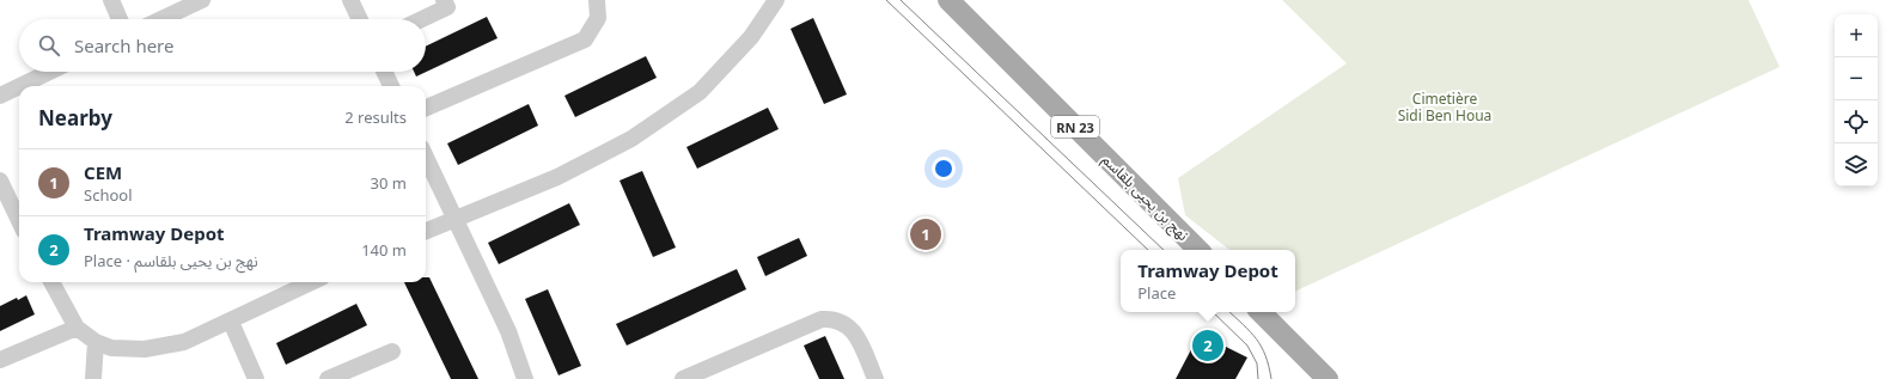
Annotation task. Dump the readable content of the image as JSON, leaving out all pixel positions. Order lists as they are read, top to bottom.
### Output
{
  "streets": {
    "main road": ["RN 23", "نهج بن يحيى بلقاسم"]
  },
  "parks": ["Cimetière Sidi Ben Houa"],
  "page": {
    "map_buttons": ["+", "−"],
    "search": "Search here",
    "heading": ["Nearby", "2 results"],
    "list": [
      {
        "mark": "1",
        "name": "CEM",
        "note": "School",
        "value": "30 m"
      },
      {
        "mark": "2",
        "name": "Tramway Depot",
        "note": "Place · نهج بن يحيى بلقاسم",
        "value": "140 m"
      }
    ],
    "pins": ["1", "2"],
    "popup": ["Tramway Depot", "Place"]
  }
}
